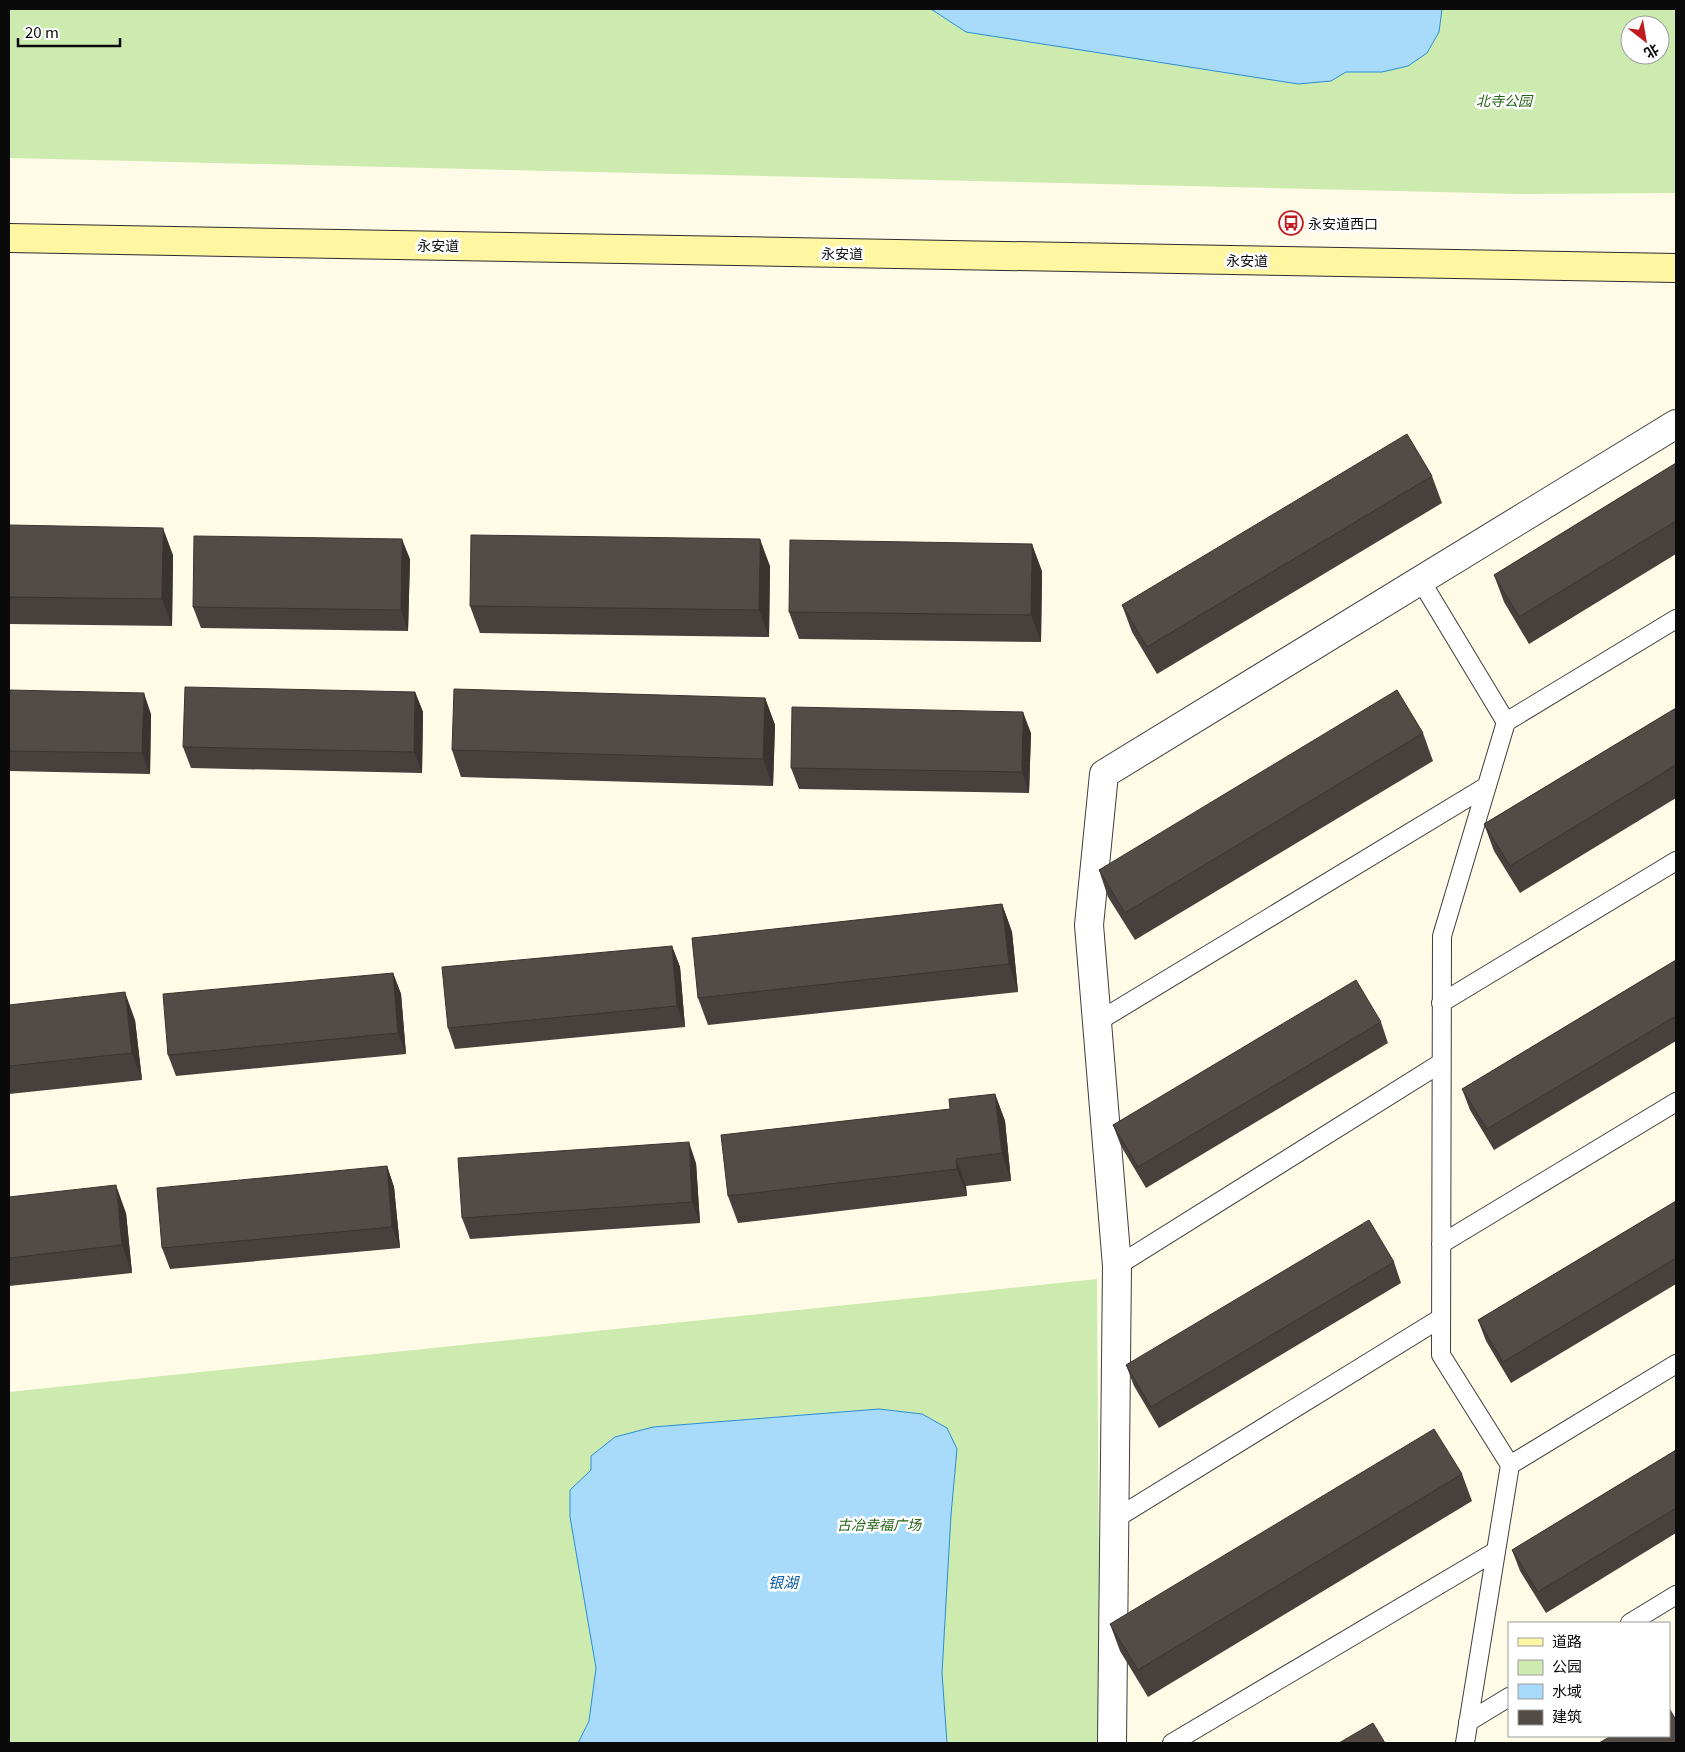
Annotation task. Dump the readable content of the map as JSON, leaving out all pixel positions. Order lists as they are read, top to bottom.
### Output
{
  "streets": {
    "main road": ["永安道"]
  },
  "water": ["银湖"],
  "parks": ["北寺公园", "古冶幸福广场"],
  "places": {
    "bus stop": ["永安道西口"]
  },
  "legend": [
    "道路",
    "公园",
    "水域",
    "建筑"
  ],
  "scale_bar": "20 m",
  "north": "bottom right"
}
